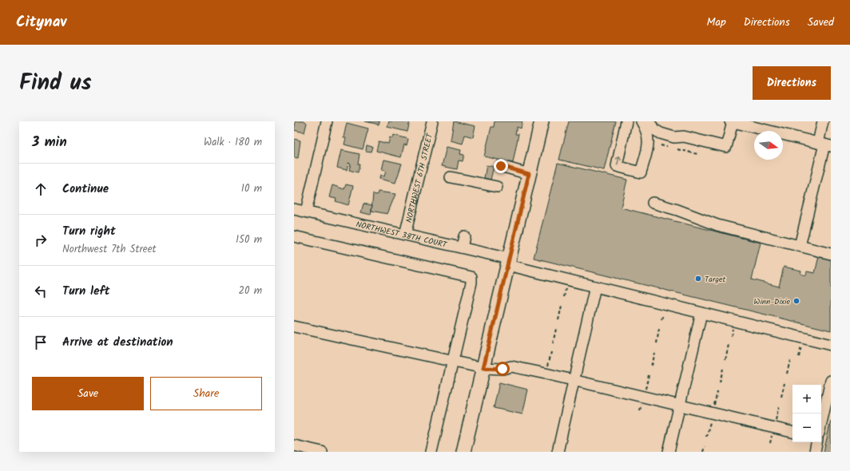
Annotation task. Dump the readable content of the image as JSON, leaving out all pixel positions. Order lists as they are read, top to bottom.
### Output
{
  "streets": {
    "street": ["NORTHWEST 6TH STREET", "NORTHWEST 38TH COURT"]
  },
  "crossings": [
    ["NORTHWEST 6TH STREET", "NORTHWEST 38TH COURT"]
  ],
  "places": ["Target", "Winn-Dixie"],
  "north": "right",
  "page": {
    "header": "Citynav",
    "nav": ["Map", "Directions", "Saved"],
    "title": "Find us",
    "buttons": [
      "Directions",
      ["Save", "Share"]
    ],
    "heading": ["3 min", "Walk · 180 m"],
    "list": [
      ["Continue", "10 m"],
      ["Turn right", "Northwest 7th Street", "150 m"],
      ["Turn left", "20 m"],
      "Arrive at destination"
    ],
    "map_buttons": ["+", "−"]
  }
}
